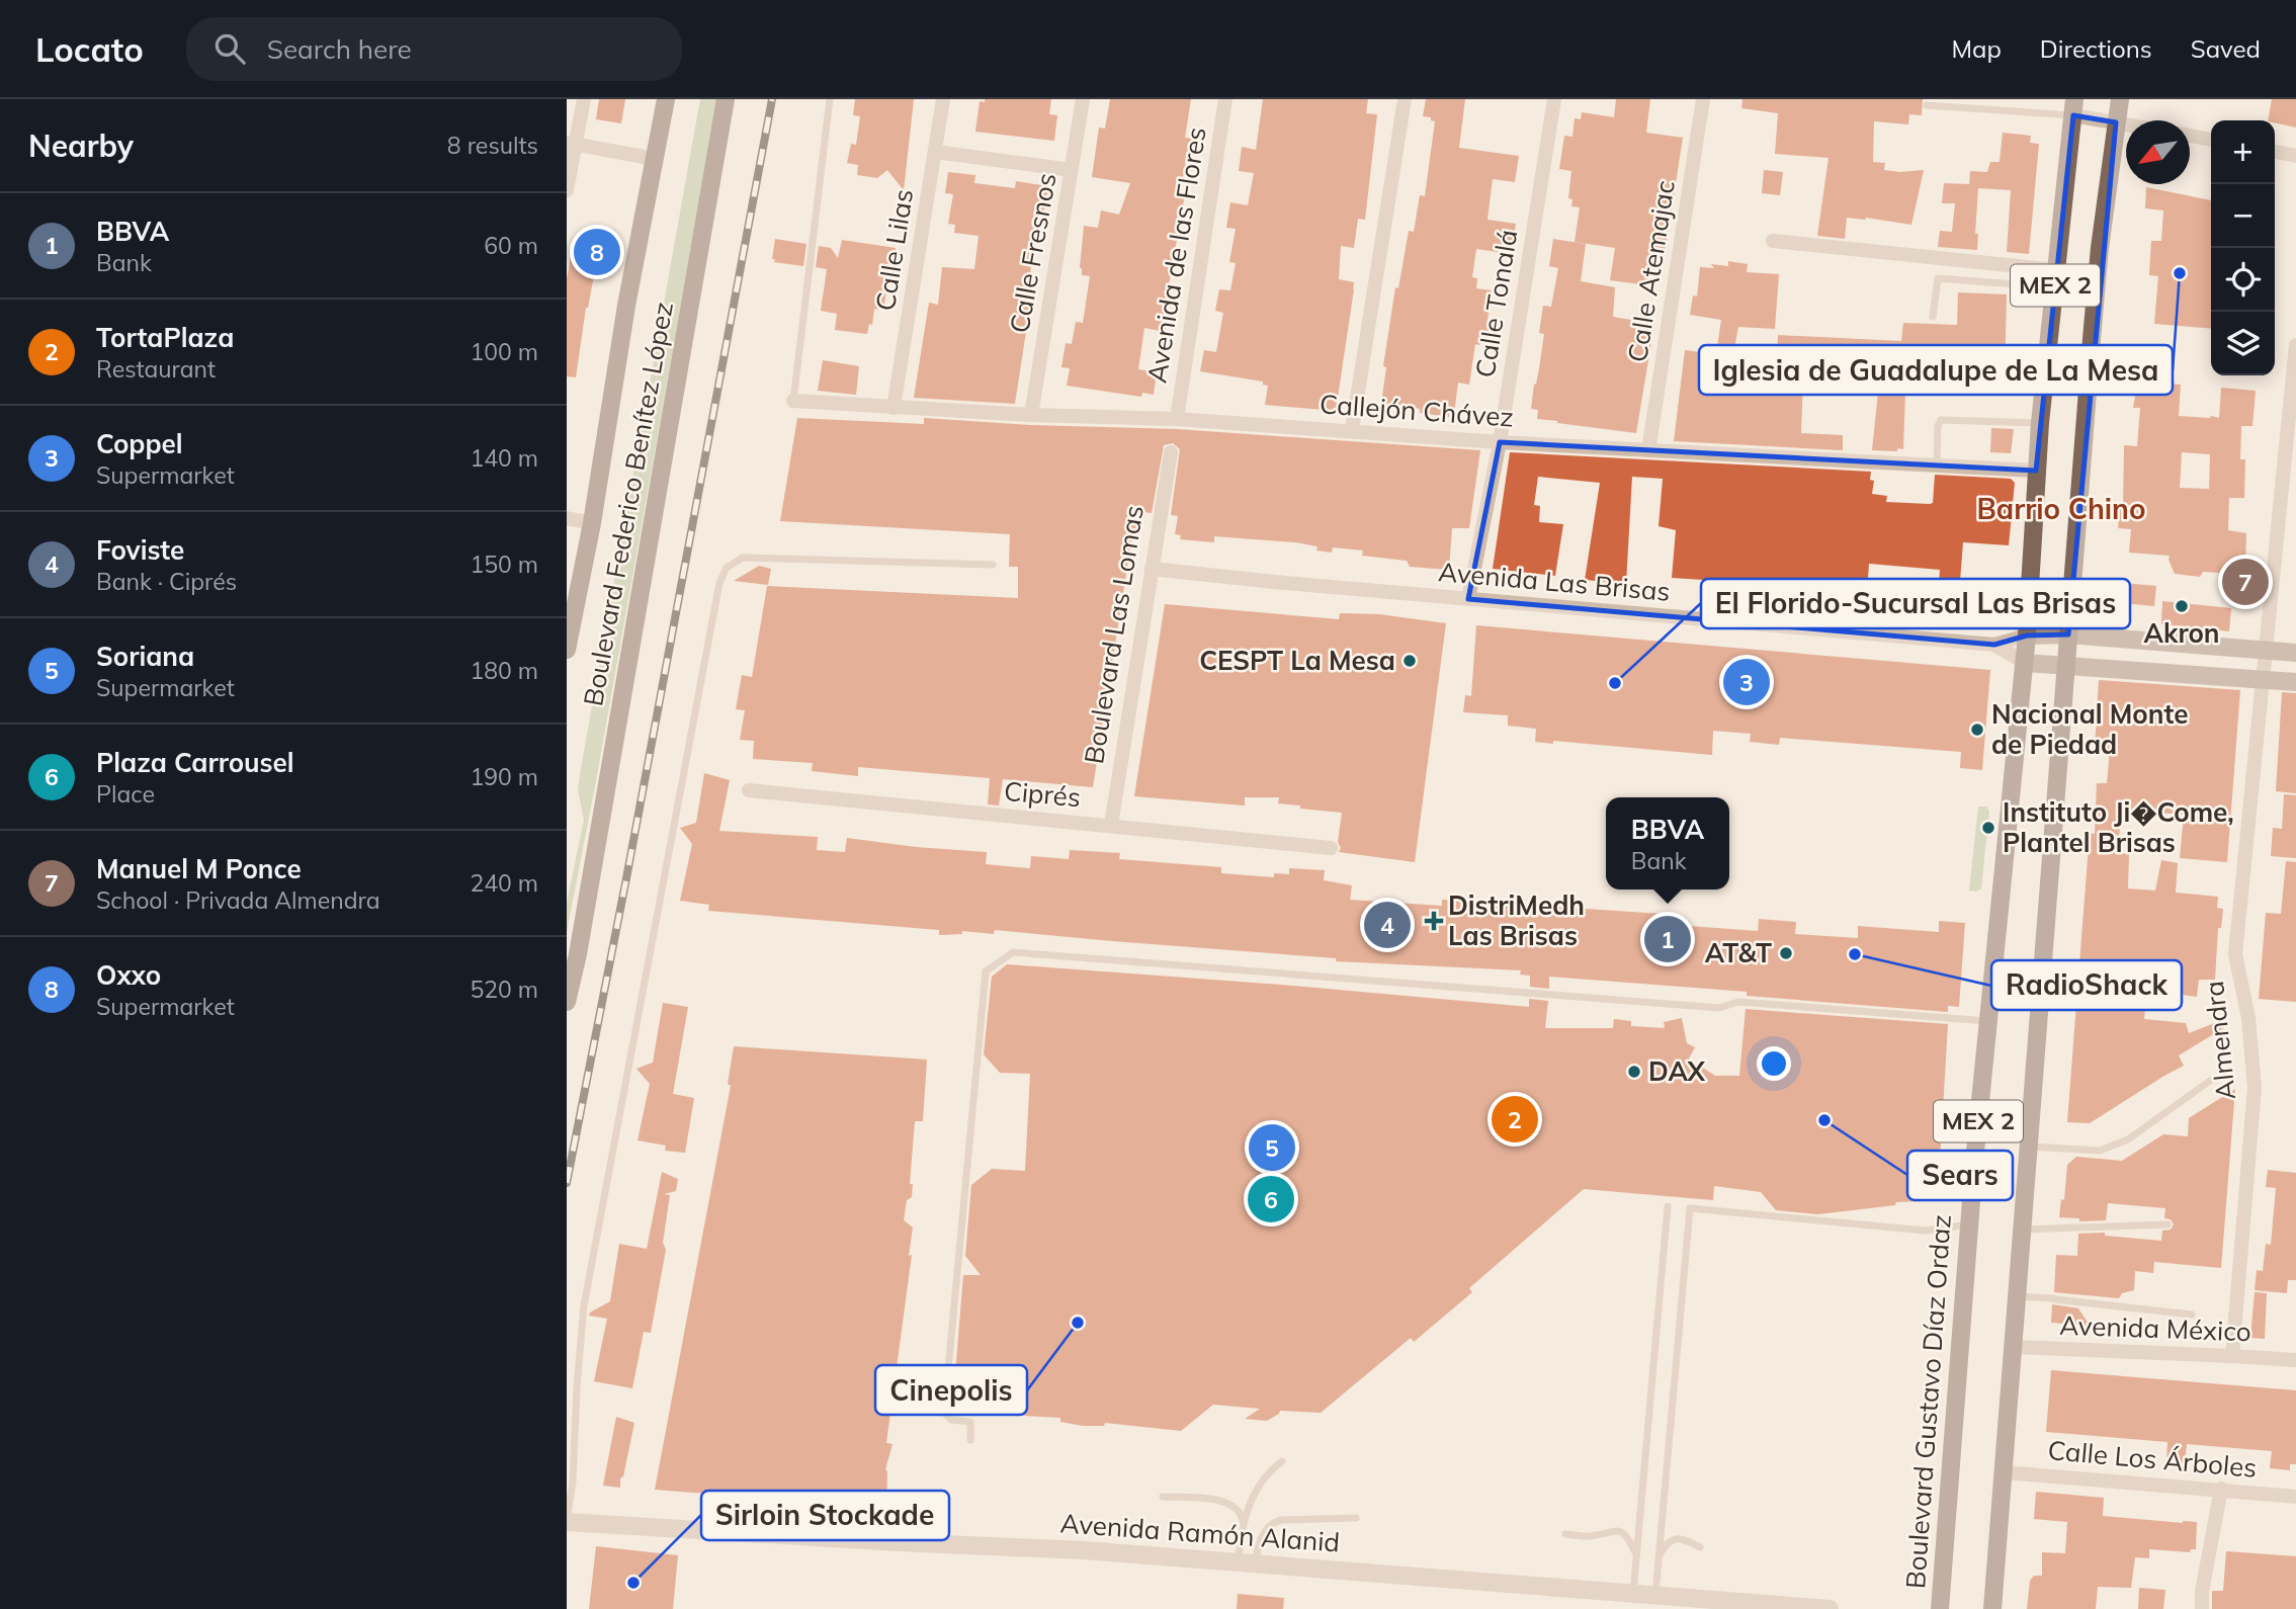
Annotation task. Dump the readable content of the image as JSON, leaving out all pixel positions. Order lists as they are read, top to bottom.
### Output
{
  "streets": {
    "main road": ["MEX 2", "Boulevard Federico Benítez López", "Boulevard Gustavo Díaz Ordaz"],
    "street": [
      "Calle Lilas",
      "Calle Fresnos",
      "Avenida de las Flores",
      "Calle Atemajac",
      "Calle Tonalá",
      "Callejón Chávez",
      "Avenida Las Brisas",
      "Boulevard Las Lomas",
      "Ciprés",
      "Almendra",
      "Avenida México",
      "Calle Los Árboles",
      "Avenida Ramón Alanid"
    ]
  },
  "crossings": [
    ["Calle Lilas", "Callejón Chávez"],
    ["Calle Fresnos", "Callejón Chávez"],
    ["Avenida de las Flores", "Callejón Chávez"],
    ["Calle Atemajac", "Callejón Chávez"],
    ["MEX 2", "Avenida México"],
    ["MEX 2", "Calle Los Árboles"],
    ["Calle Tonalá", "Callejón Chávez"],
    ["Calle Tonalá", "Avenida Las Brisas"],
    ["Callejón Chávez", "Boulevard Gustavo Díaz Ordaz"],
    ["Avenida Las Brisas", "Boulevard Las Lomas"],
    ["Avenida Las Brisas", "Boulevard Gustavo Díaz Ordaz"],
    ["Boulevard Las Lomas", "Ciprés"],
    ["Almendra", "Avenida México"]
  ],
  "districts": ["Barrio Chino"],
  "places": {
    "other": [
      "Iglesia de Guadalupe de La Mesa",
      "Akron",
      "CESPT La Mesa",
      "El Florido-Sucursal Las Brisas",
      "Nacional Monte de Piedad",
      "Instituto Ji�Come, Plantel Brisas",
      "AT&T",
      "RadioShack",
      "DAX",
      "Sears",
      "Cinepolis",
      "Sirloin Stockade"
    ],
    "health": ["DistriMedh Las Brisas"]
  },
  "north": "bottom left",
  "page": {
    "header": "Locato",
    "search": "Search here",
    "nav": ["Map", "Directions", "Saved"],
    "heading": ["Nearby", "8 results"],
    "map_buttons": ["+", "−"],
    "list": [
      {
        "mark": "1",
        "name": "BBVA",
        "note": "Bank",
        "value": "60 m"
      },
      {
        "mark": "2",
        "name": "TortaPlaza",
        "note": "Restaurant",
        "value": "100 m"
      },
      {
        "mark": "3",
        "name": "Coppel",
        "note": "Supermarket",
        "value": "140 m"
      },
      {
        "mark": "4",
        "name": "Foviste",
        "note": "Bank · Ciprés",
        "value": "150 m"
      },
      {
        "mark": "5",
        "name": "Soriana",
        "note": "Supermarket",
        "value": "180 m"
      },
      {
        "mark": "6",
        "name": "Plaza Carrousel",
        "note": "Place",
        "value": "190 m"
      },
      {
        "mark": "7",
        "name": "Manuel M Ponce",
        "note": "School · Privada Almendra",
        "value": "240 m"
      },
      {
        "mark": "8",
        "name": "Oxxo",
        "note": "Supermarket",
        "value": "520 m"
      }
    ],
    "pins": [
      "8",
      "7",
      "3",
      "4",
      "1",
      "2",
      "5",
      "6"
    ],
    "popup": ["BBVA", "Bank"]
  }
}
